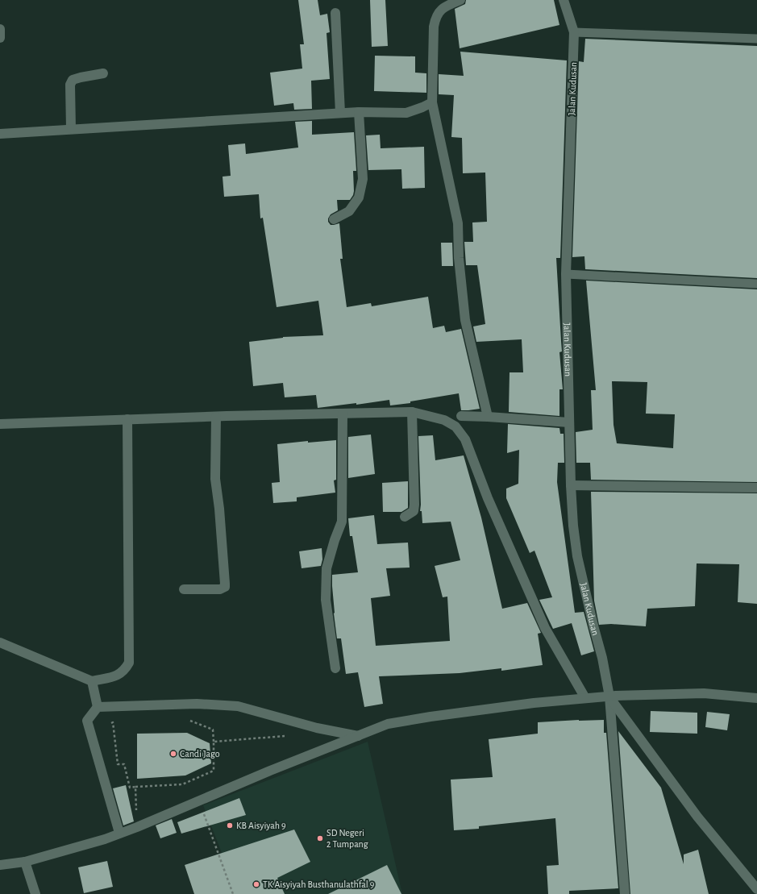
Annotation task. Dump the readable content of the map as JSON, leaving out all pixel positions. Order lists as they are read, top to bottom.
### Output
{
  "streets": {
    "street": ["Jalan Kudusan"]
  },
  "places": [
    "Candi Jago",
    "KB Aisyiyah 9",
    "SD Negeri 2 Tumpang",
    "TK Aisyiyah Busthanulathfal 9"
  ]
}
